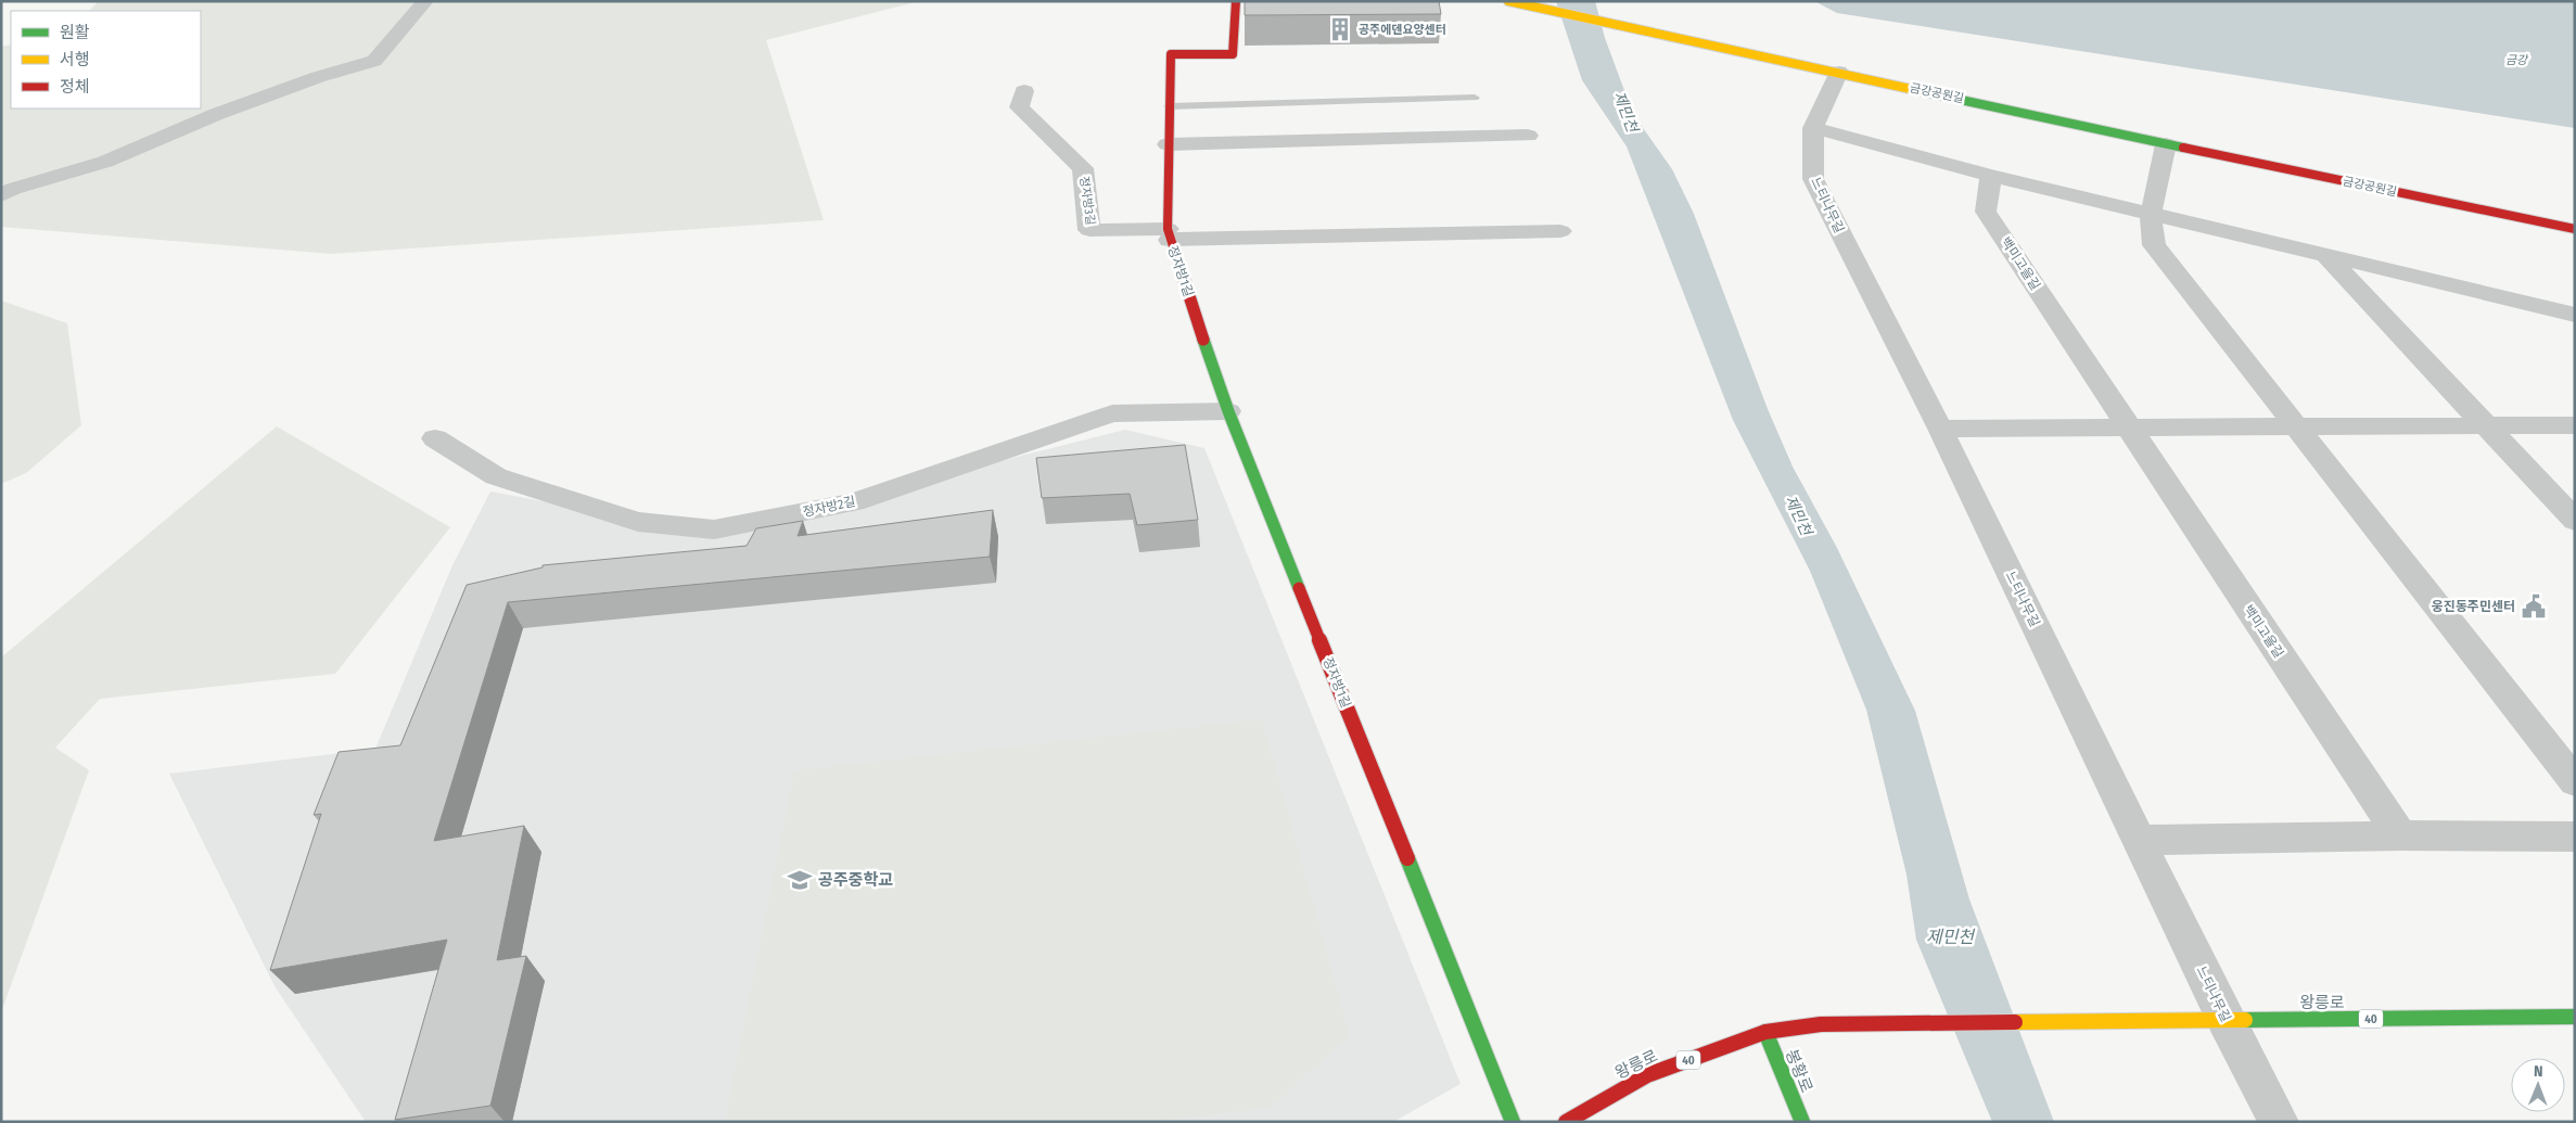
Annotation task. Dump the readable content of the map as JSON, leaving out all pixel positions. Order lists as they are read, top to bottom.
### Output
{
  "streets": {
    "main road": [
      "금강공원길",
      "정자방1길",
      "왕릉로",
      "40",
      "봉황로"
    ],
    "street": [
      "정자방3길",
      "느티나무길",
      "백미고을길",
      "정자방2길"
    ]
  },
  "crossings": [
    ["금강공원길", "느티나무길"],
    ["정자방3길", "정자방1길"],
    ["느티나무길", "왕릉로"],
    ["정자방1길", "정자방2길"],
    ["왕릉로", "봉황로"]
  ],
  "water": ["금강", "제민천"],
  "places": {
    "building": ["공주에덴요양센터"],
    "public building": ["웅진동주민센터"],
    "school or university": ["공주중학교"]
  },
  "legend": ["원활", "서행", "정체"],
  "north": "top"
}
